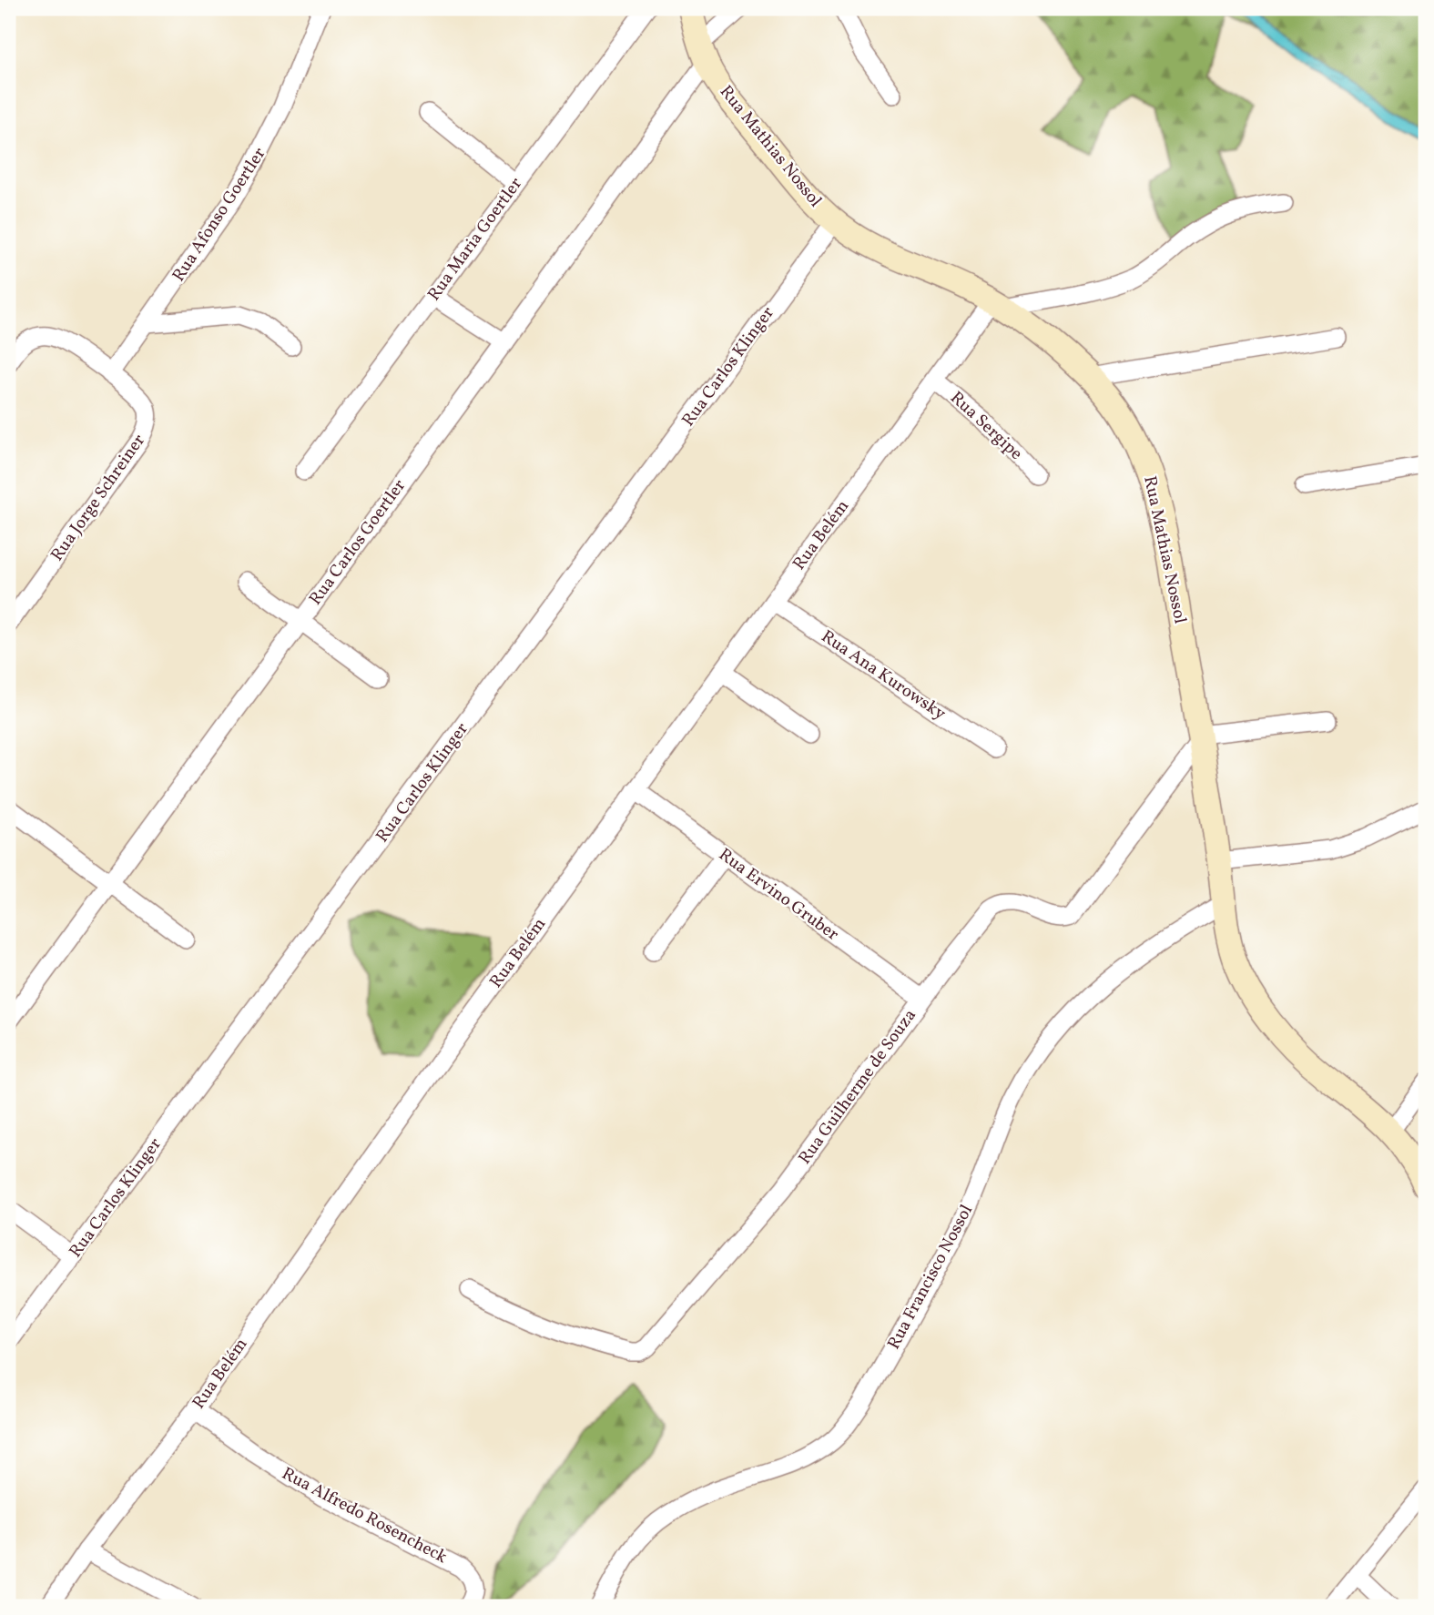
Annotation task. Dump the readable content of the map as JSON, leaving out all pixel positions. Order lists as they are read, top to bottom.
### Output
{
  "streets": {
    "street": [
      "Rua Mathias Nossol",
      "Rua Afonso Goertler",
      "Rua Maria Goertler",
      "Rua Carlos Klinger",
      "Rua Sergipe",
      "Rua Jorge Schreiner",
      "Rua Belém",
      "Rua Carlos Goertler",
      "Rua Ana Kurowsky",
      "Rua Ervino Gruber",
      "Rua Guilherme de Souza",
      "Rua Francisco Nossol",
      "Rua Alfredo Rosencheck"
    ]
  },
  "crossings": [
    ["Rua Mathias Nossol", "Rua Carlos Klinger"],
    ["Rua Mathias Nossol", "Rua Belém"],
    ["Rua Mathias Nossol", "Rua Carlos Goertler"],
    ["Rua Mathias Nossol", "Rua Guilherme de Souza"],
    ["Rua Mathias Nossol", "Rua Francisco Nossol"],
    ["Rua Afonso Goertler", "Rua Jorge Schreiner"],
    ["Rua Sergipe", "Rua Belém"],
    ["Rua Belém", "Rua Ana Kurowsky"],
    ["Rua Belém", "Rua Ervino Gruber"],
    ["Rua Belém", "Rua Alfredo Rosencheck"],
    ["Rua Ervino Gruber", "Rua Guilherme de Souza"]
  ]
}
